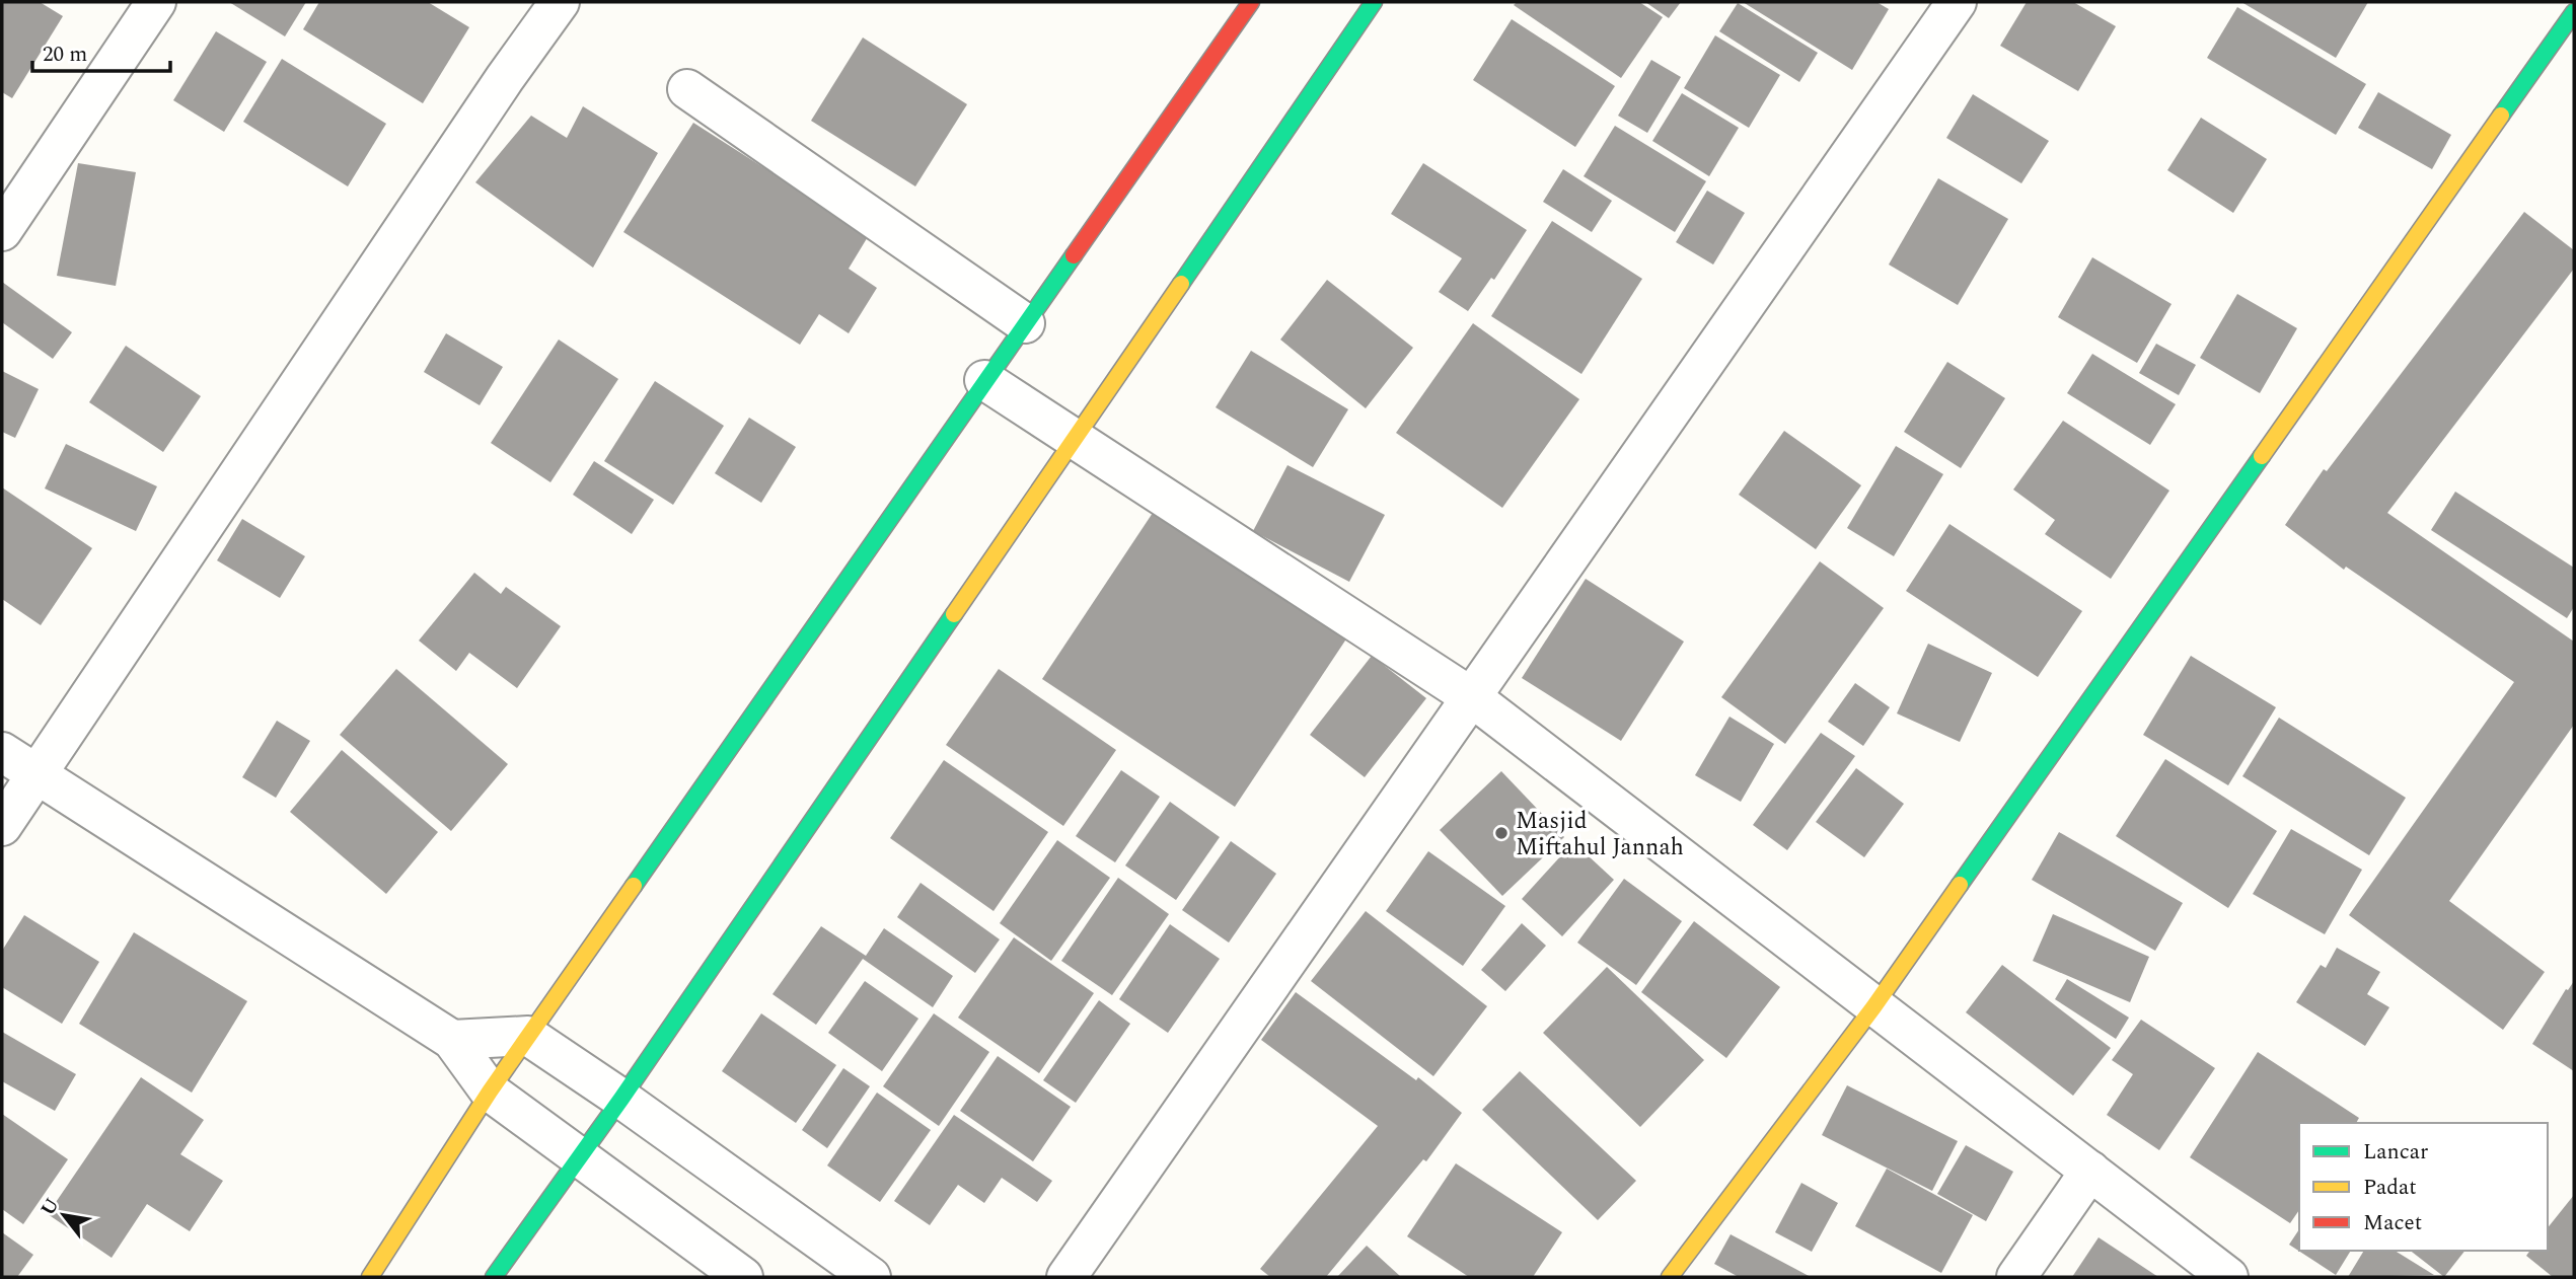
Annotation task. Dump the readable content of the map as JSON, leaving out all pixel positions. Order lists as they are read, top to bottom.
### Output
{
  "places": ["Masjid Miftahul Jannah"],
  "legend": ["Lancar", "Padat", "Macet"],
  "scale_bar": "20 m",
  "north": "top left"
}
